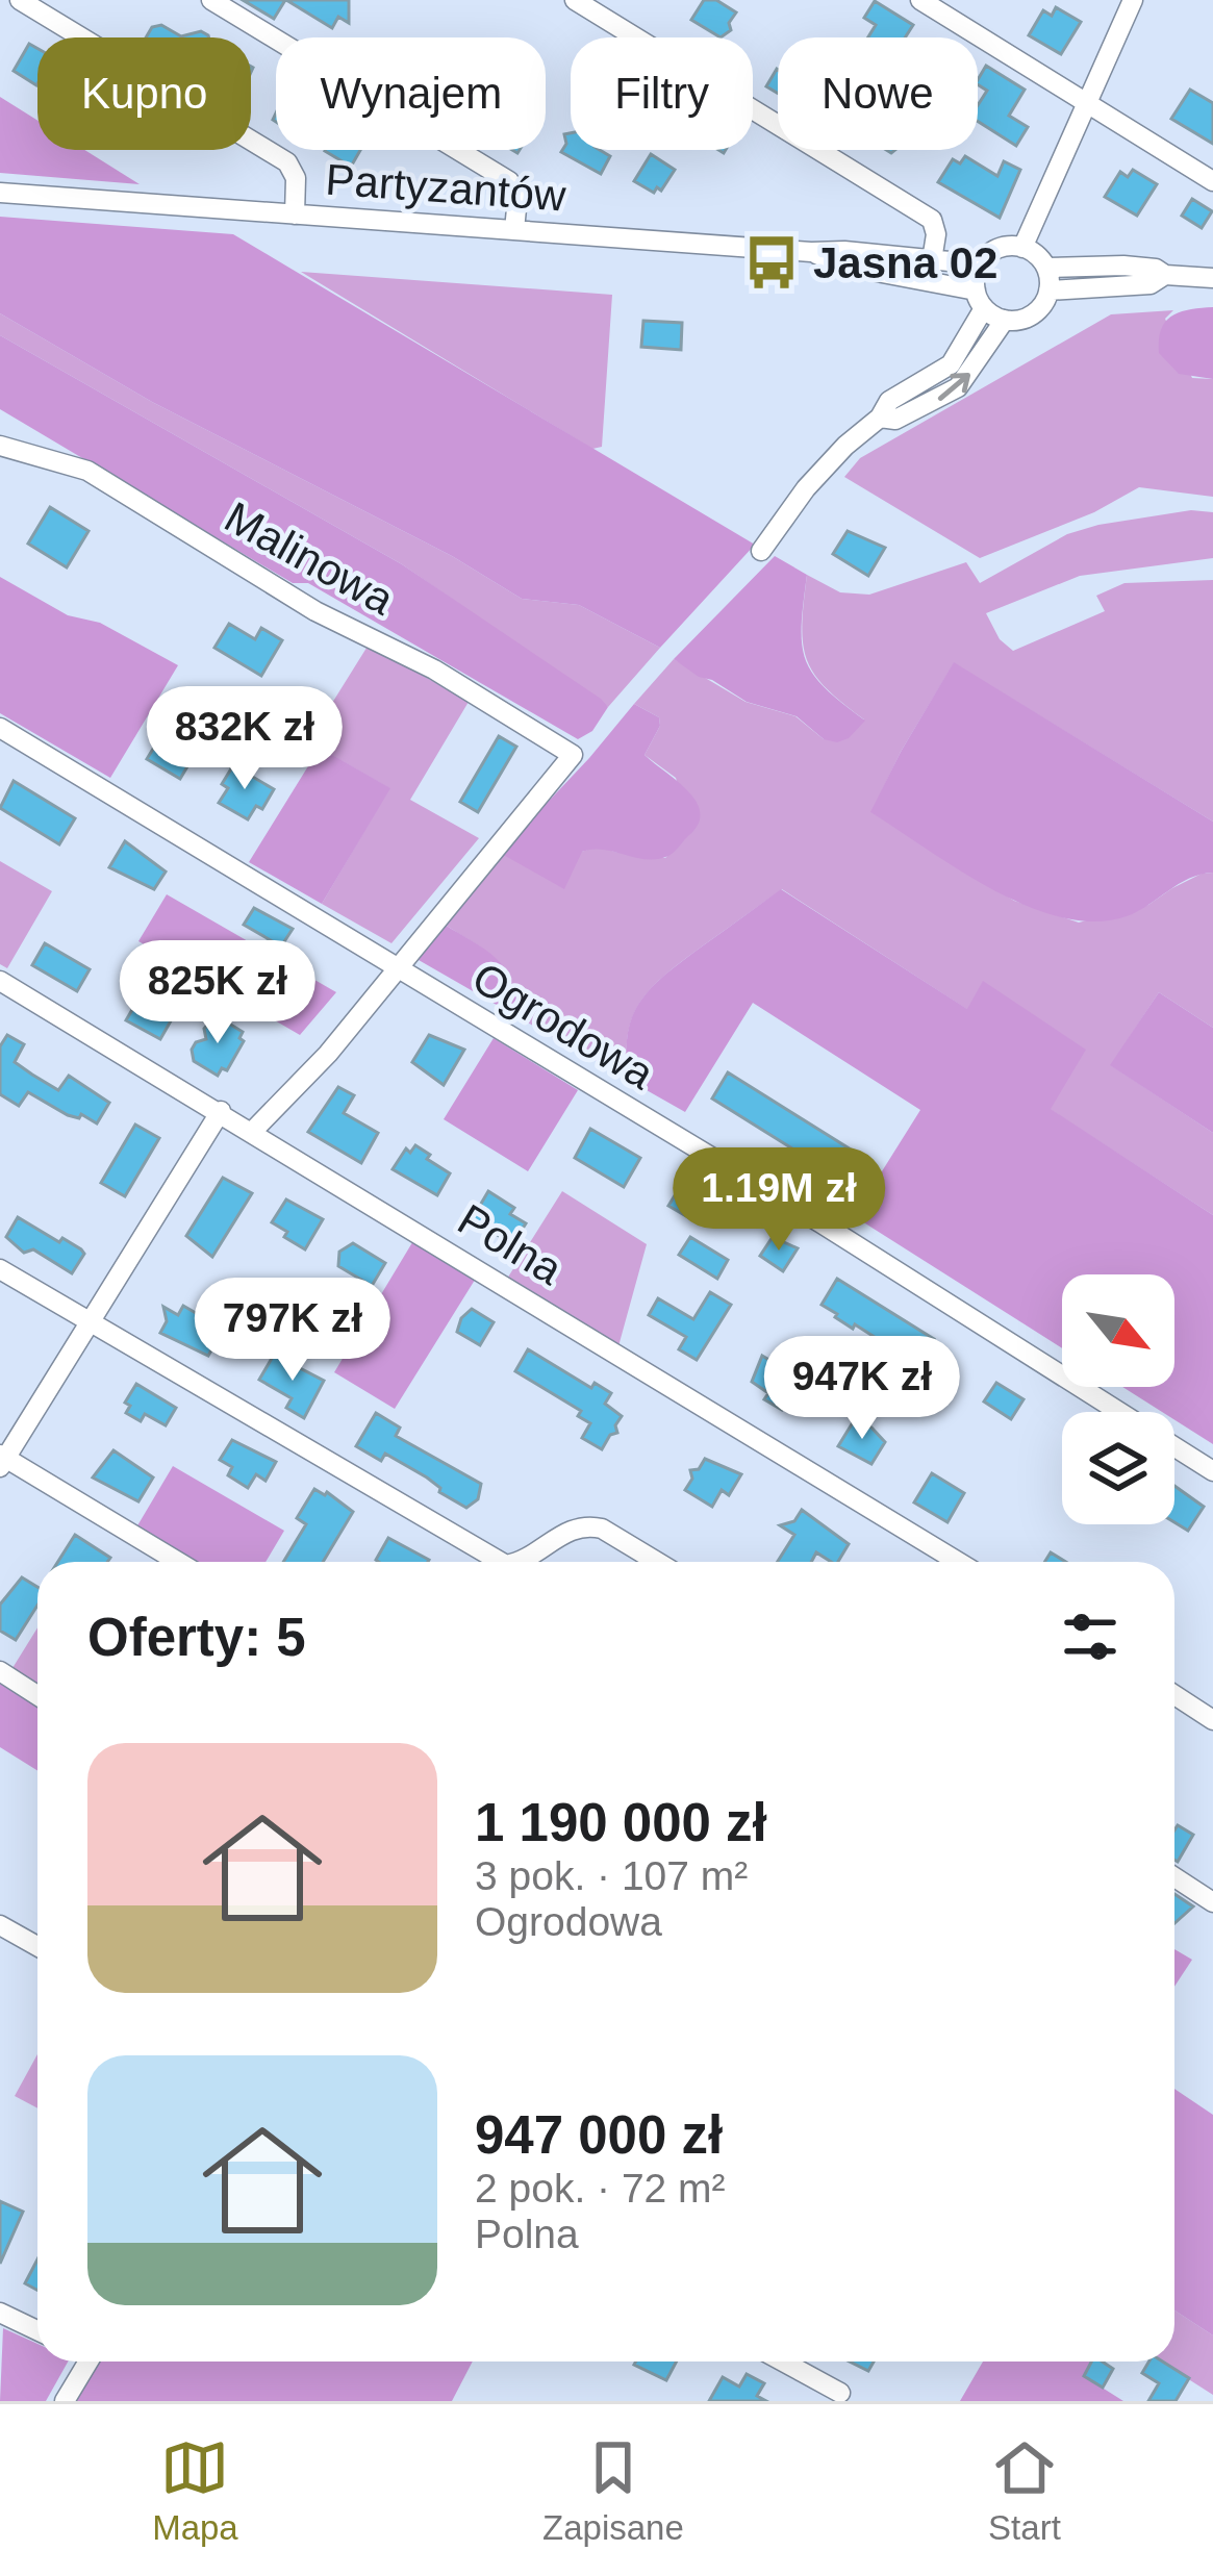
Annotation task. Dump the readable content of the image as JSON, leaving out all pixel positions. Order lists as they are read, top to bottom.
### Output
{
  "streets": {
    "street": [
      "Partyzantów",
      "Malinowa",
      "Ogrodowa",
      "Polna"
    ]
  },
  "crossings": [
    ["Malinowa", "Ogrodowa"]
  ],
  "places": {
    "bus stop": ["Jasna 02"]
  },
  "north": "bottom right",
  "page": {
    "chip": [
      "Kupno",
      "Wynajem",
      "Filtry",
      "Nowe"
    ],
    "price": [
      "832K zł",
      "825K zł",
      "1.19M zł",
      "797K zł",
      "947K zł"
    ],
    "heading": "Oferty: 5",
    "list": [
      {
        "name": "1 190 000 zł",
        "note": "3 pok. · 107 m² · Ogrodowa"
      },
      {
        "name": "947 000 zł",
        "note": "2 pok. · 72 m² · Polna"
      }
    ],
    "tabs": ["Mapa", "Zapisane", "Start"]
  }
}
